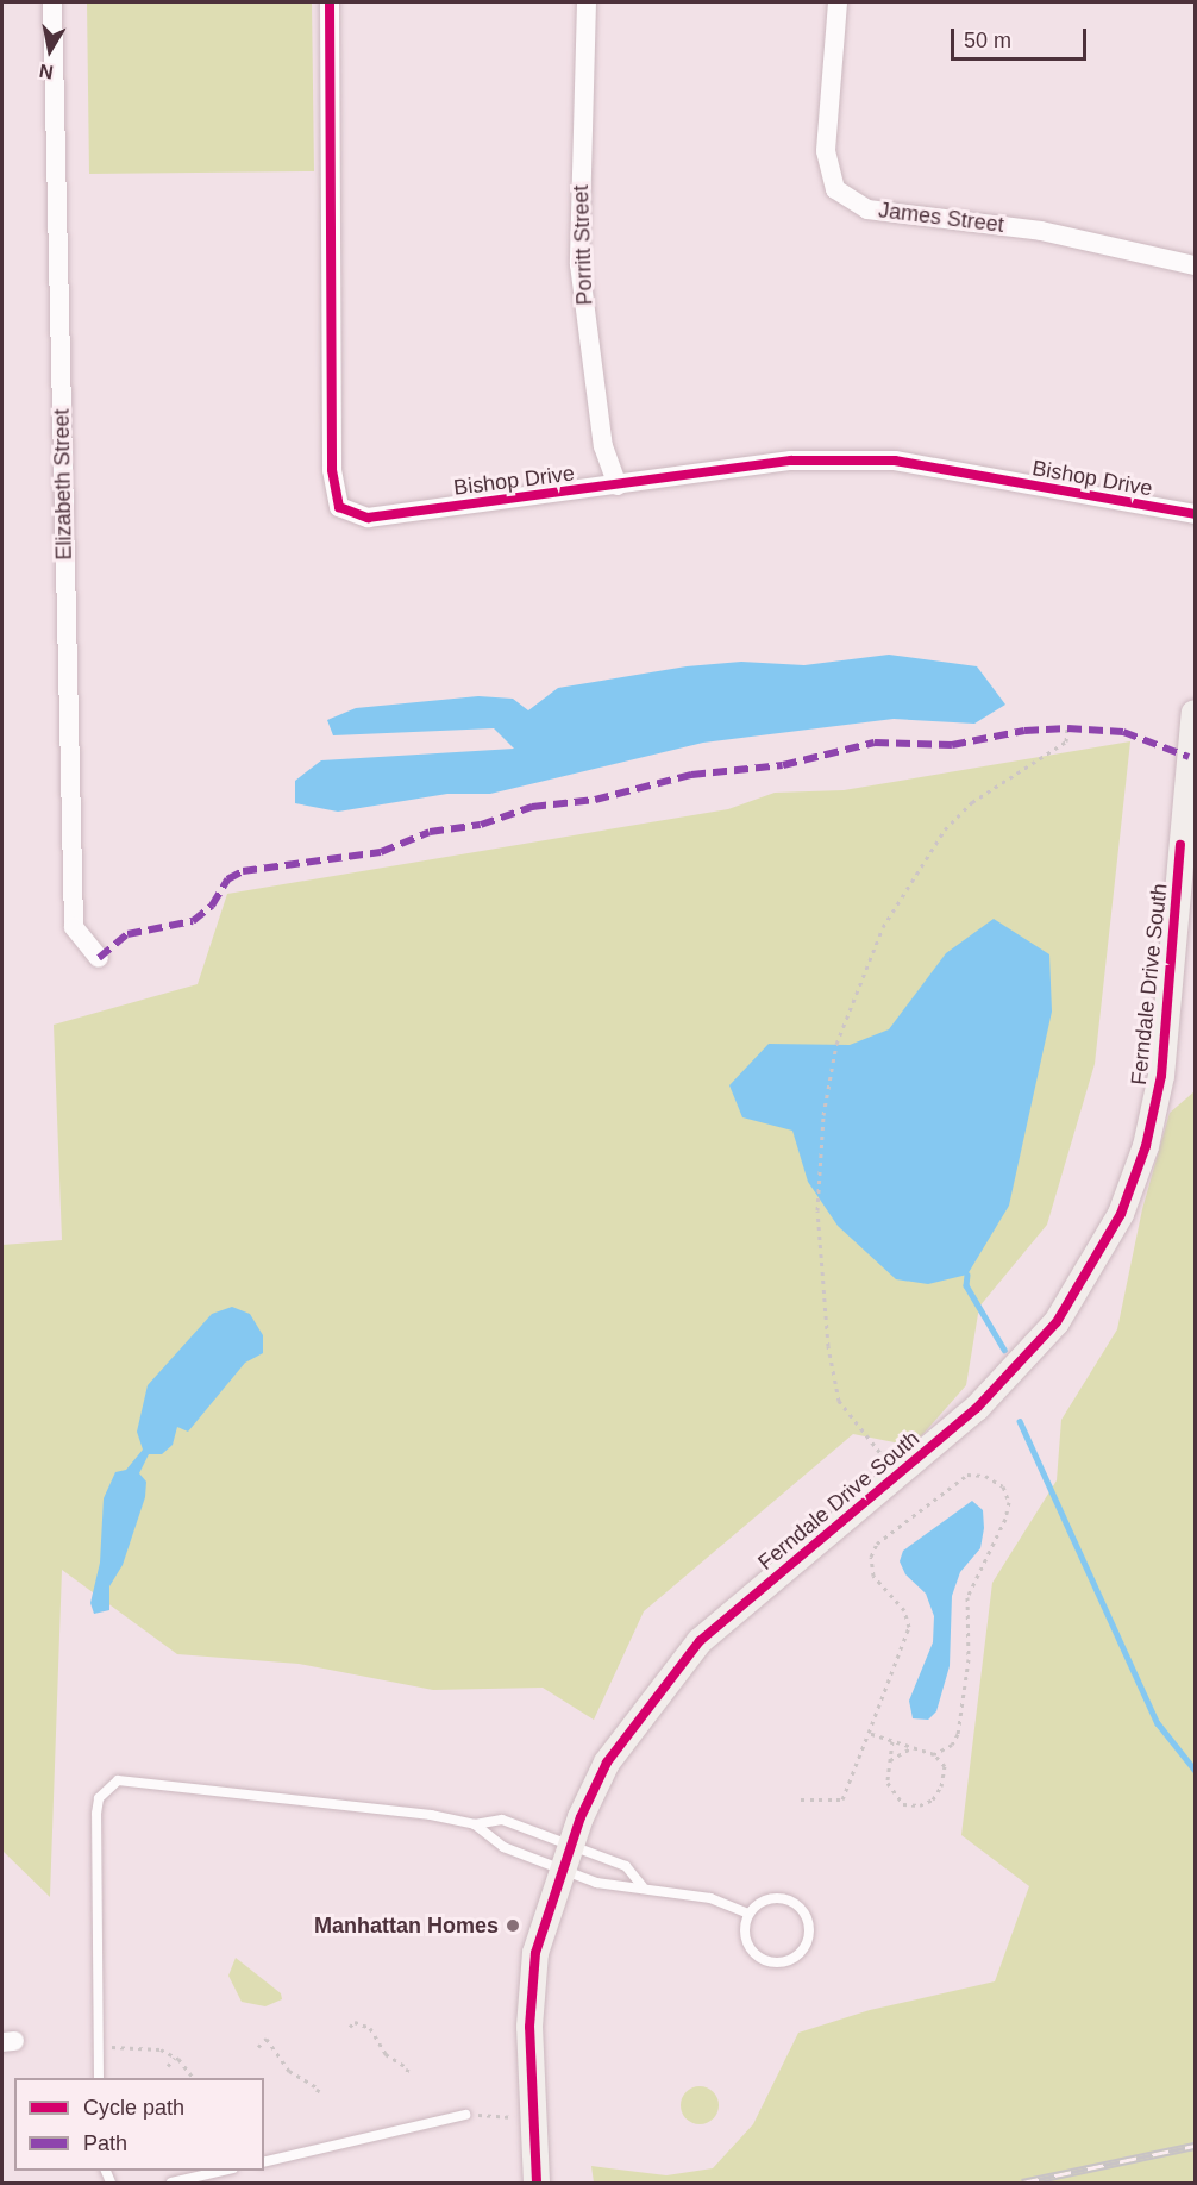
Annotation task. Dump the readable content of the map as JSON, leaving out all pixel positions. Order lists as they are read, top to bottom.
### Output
{
  "streets": {
    "main road": ["Ferndale Drive South"],
    "street": [
      "James Street",
      "Porritt Street",
      "Bishop Drive",
      "Elizabeth Street"
    ]
  },
  "crossings": [
    ["Porritt Street", "Bishop Drive"]
  ],
  "places": ["Manhattan Homes"],
  "legend": ["Cycle path", "Path"],
  "scale_bar": "50 m",
  "north": "bottom"
}
